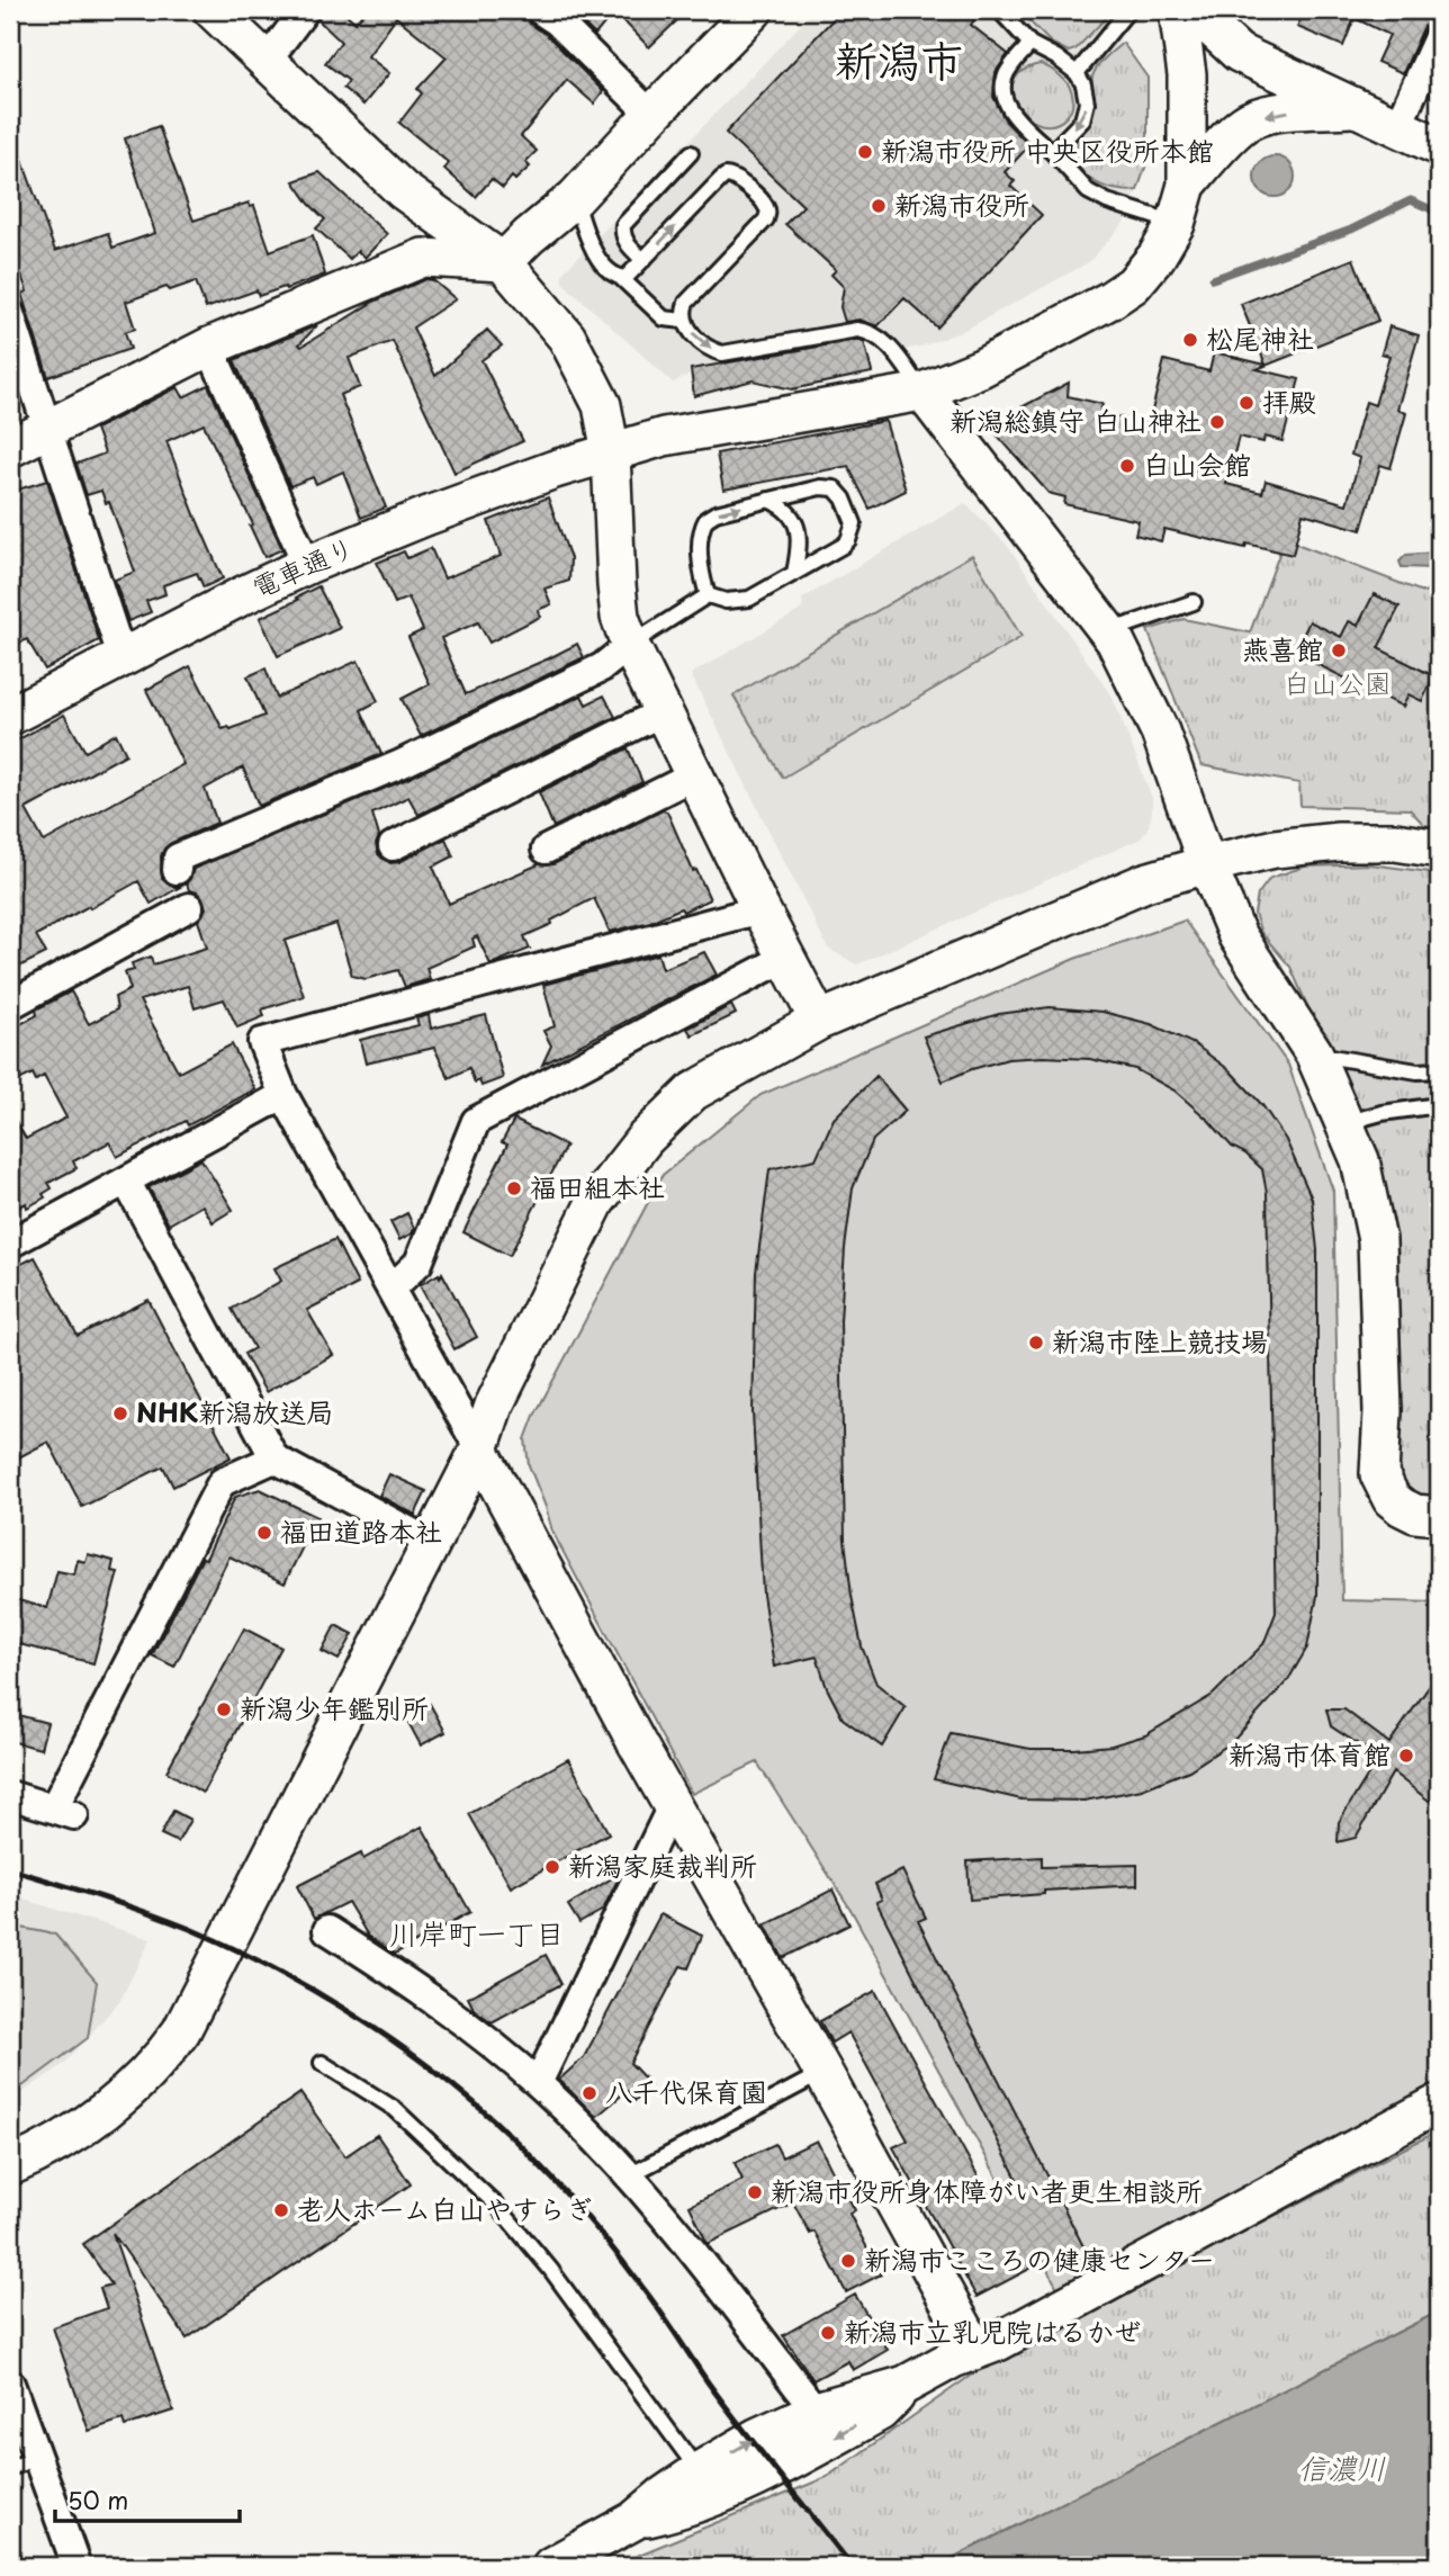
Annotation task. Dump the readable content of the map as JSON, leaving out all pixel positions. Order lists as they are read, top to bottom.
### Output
{
  "streets": {
    "street": ["電車通り"]
  },
  "districts": ["新潟市", "川岸町一丁目"],
  "water": ["信濃川"],
  "parks": ["白山公園"],
  "places": [
    "新潟市役所 中央区役所本館",
    "新潟市役所",
    "松尾神社",
    "拝殿",
    "新潟総鎮守 白山神社",
    "白山会館",
    "燕喜館",
    "福田組本社",
    "新潟市陸上競技場",
    "NHK新潟放送局",
    "福田道路本社",
    "新潟少年鑑別所",
    "新潟市体育館",
    "新潟家庭裁判所",
    "八千代保育園",
    "新潟市役所身体障がい者更生相談所",
    "老人ホーム白山やすらぎ",
    "新潟市こころの健康センター",
    "新潟市立乳児院はるかぜ"
  ],
  "scale_bar": "50 m"
}
